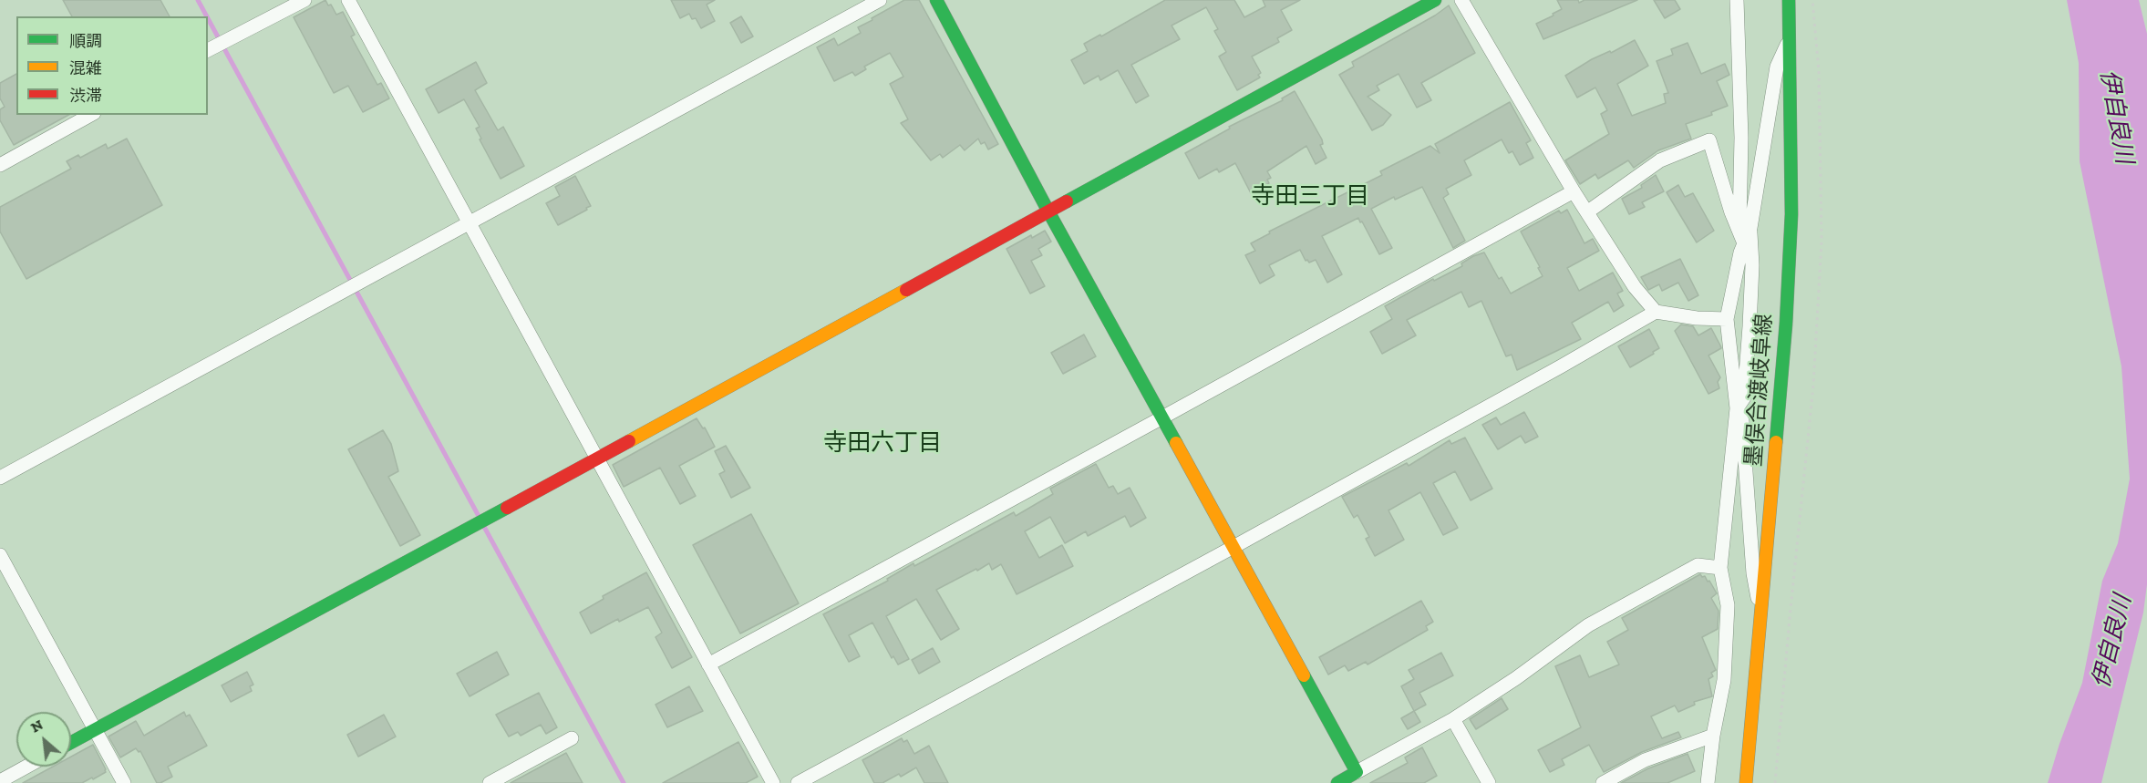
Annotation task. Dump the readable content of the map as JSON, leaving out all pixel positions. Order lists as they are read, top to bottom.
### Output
{
  "streets": {
    "street": ["墨俣合渡岐阜線"]
  },
  "districts": ["寺田三丁目", "寺田六丁目"],
  "water": ["伊自良川"],
  "legend": ["順調", "混雑", "渋滞"],
  "north": "top left"
}
